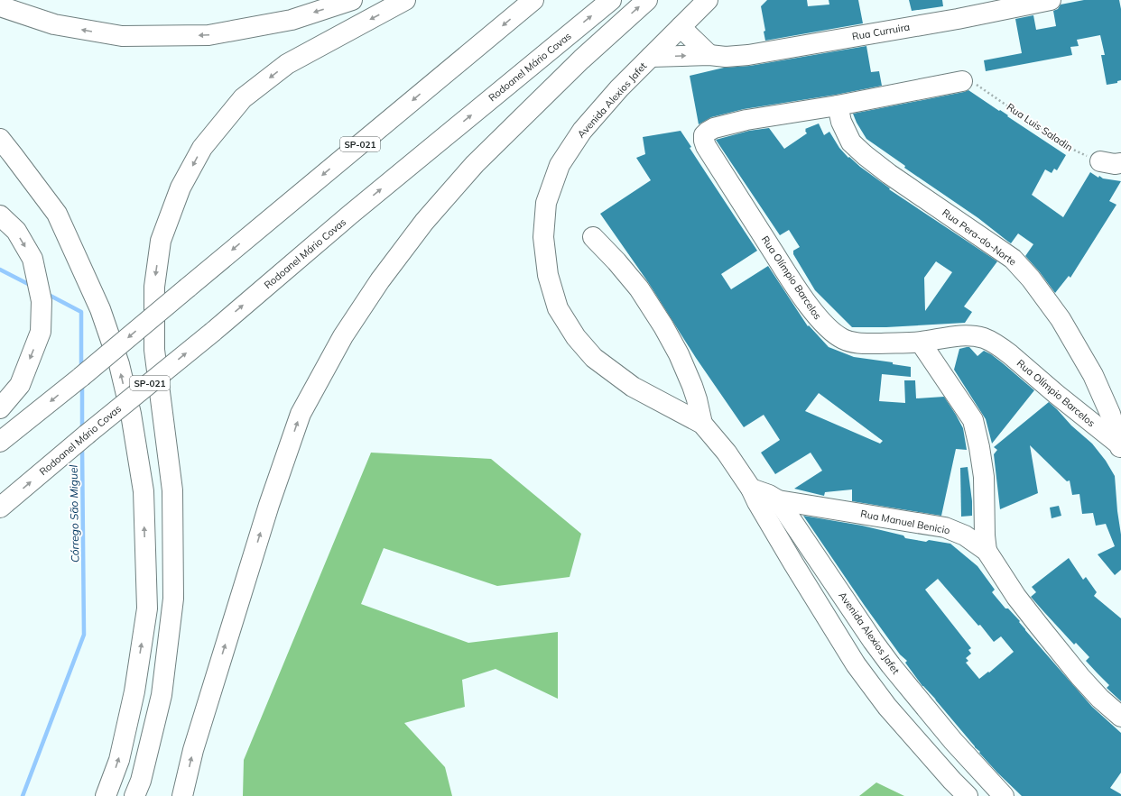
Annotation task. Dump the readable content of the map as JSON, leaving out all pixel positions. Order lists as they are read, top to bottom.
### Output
{
  "streets": {
    "main road": [
      "Rua Curruira",
      "Rodoanel Mário Covas",
      "Avenida Alexios Jafet",
      "SP-021",
      "Rua Pera-do-Norte",
      "Rua Olímpio Barcelos",
      "Rua Manuel Benicio"
    ],
    "path": ["Rua Luis Saladin"]
  },
  "crossings": [
    ["Rua Curruira", "Avenida Alexios Jafet"],
    ["Avenida Alexios Jafet", "Rua Manuel Benicio"],
    ["Rua Pera-do-Norte", "Rua Olímpio Barcelos"]
  ],
  "water": ["Córrego São Miguel"]
}
